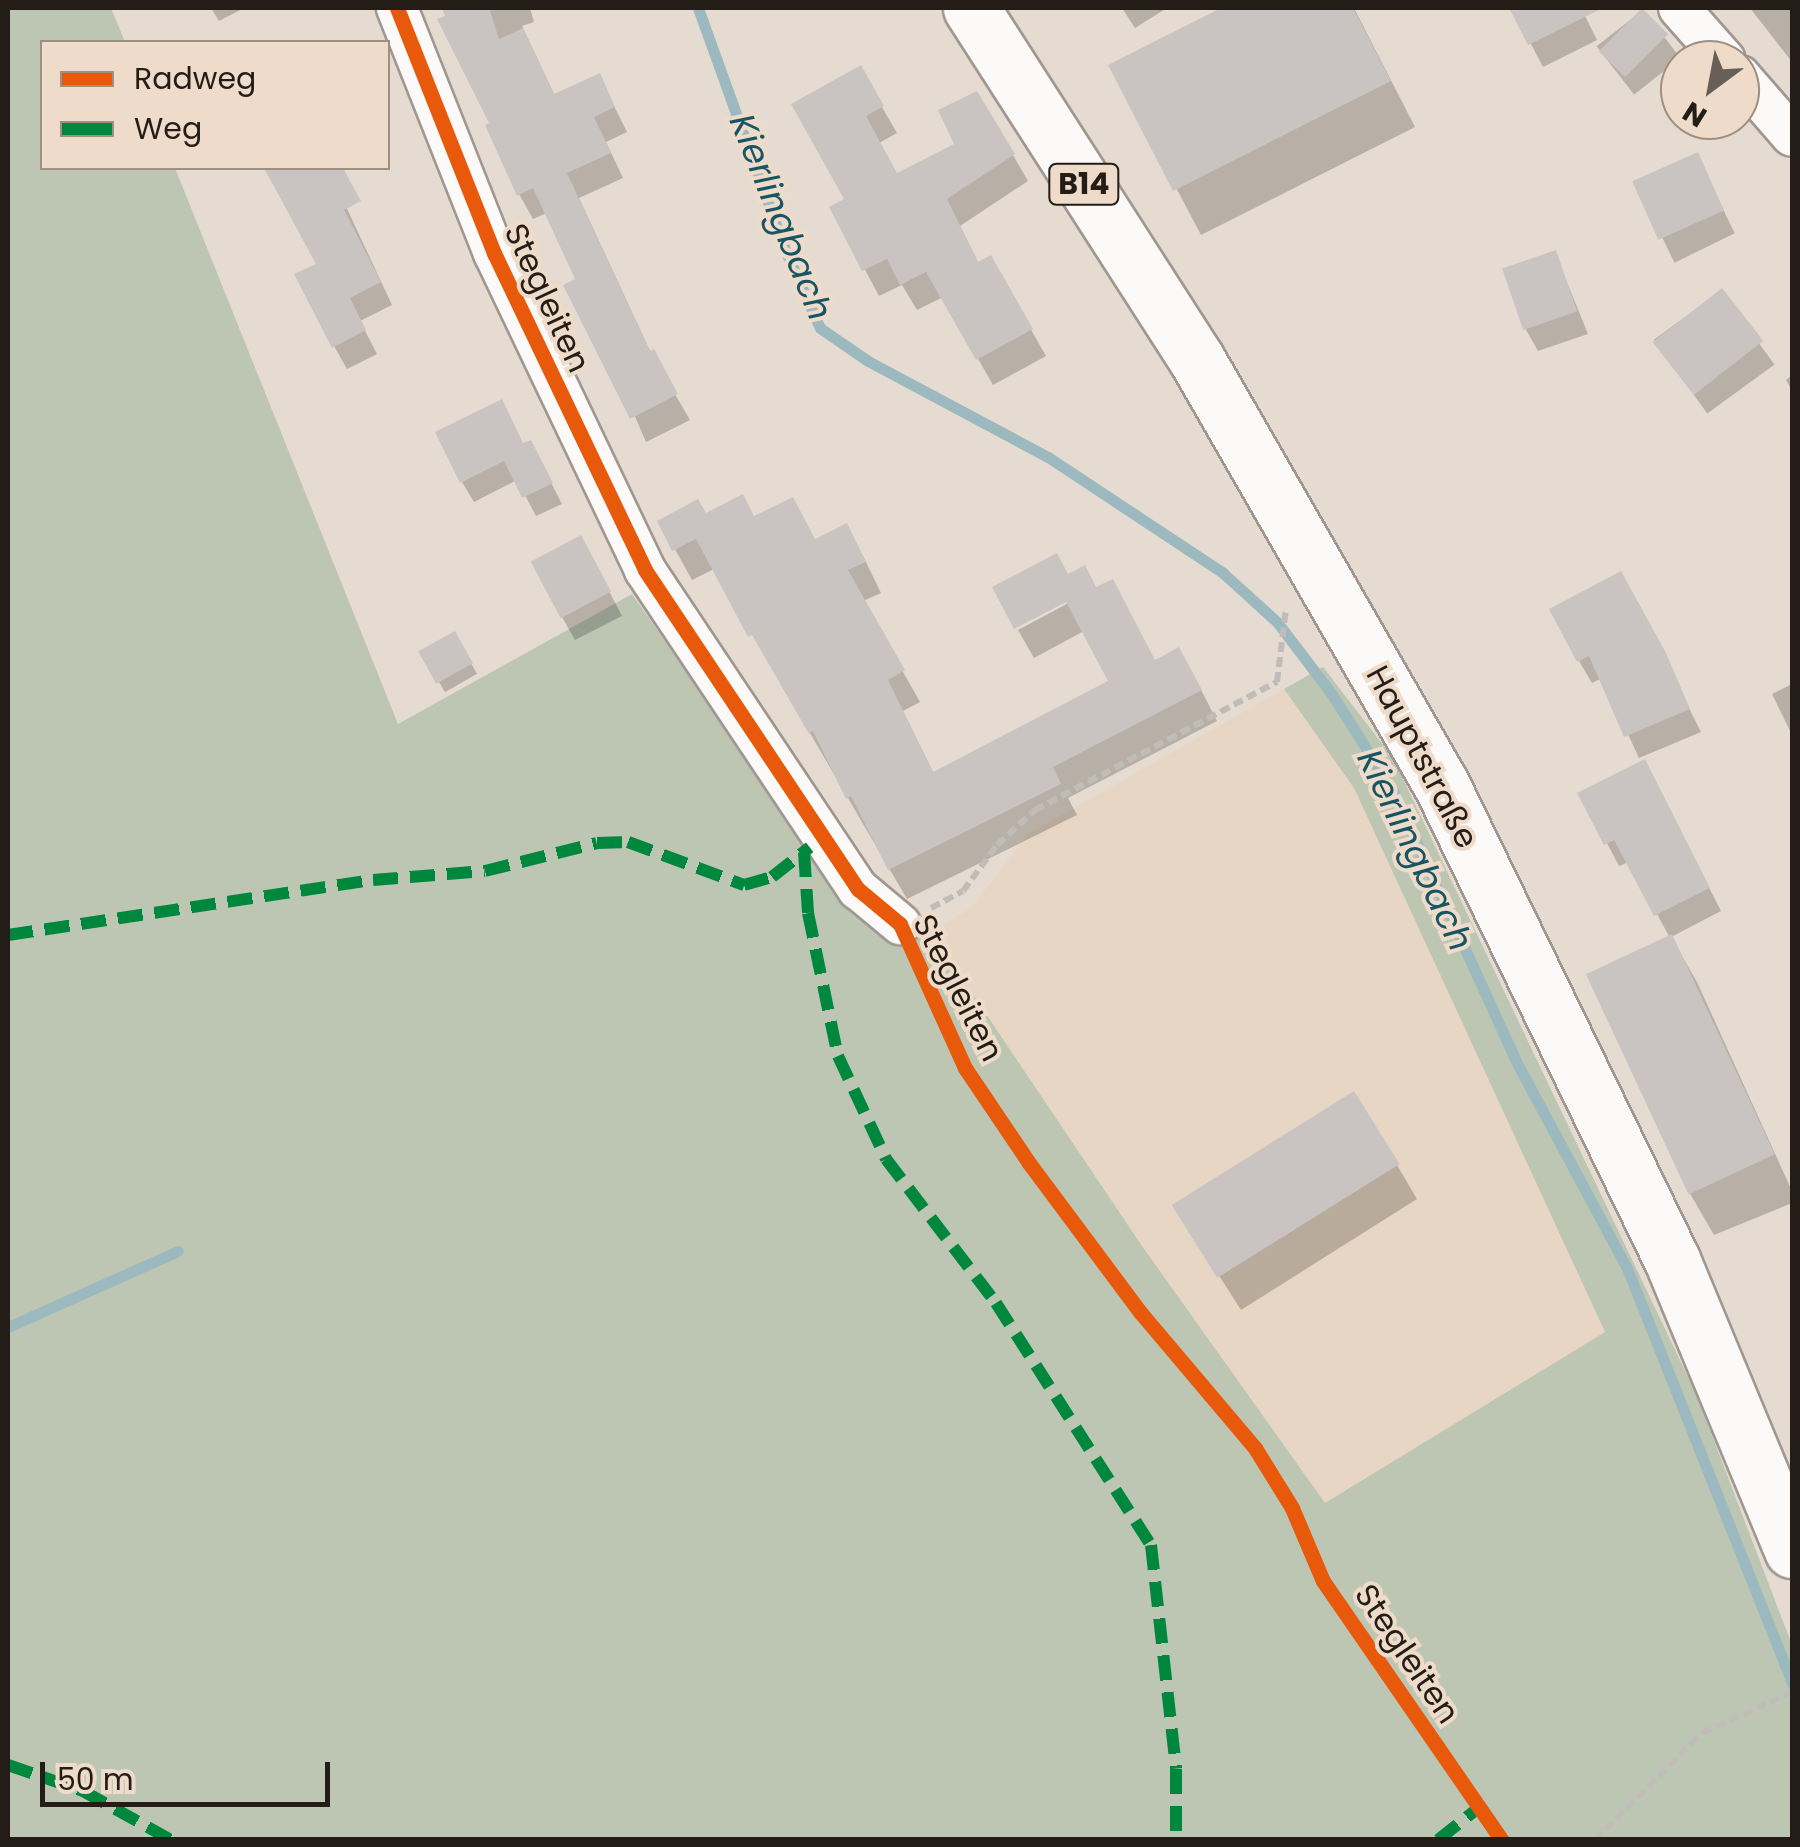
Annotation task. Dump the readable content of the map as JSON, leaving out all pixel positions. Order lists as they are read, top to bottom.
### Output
{
  "streets": {
    "main road": ["B14", "Hauptstraße"],
    "street": ["Stegleiten"]
  },
  "water": ["Kierlingbach"],
  "legend": ["Radweg", "Weg"],
  "scale_bar": "50 m",
  "north": "bottom left"
}
